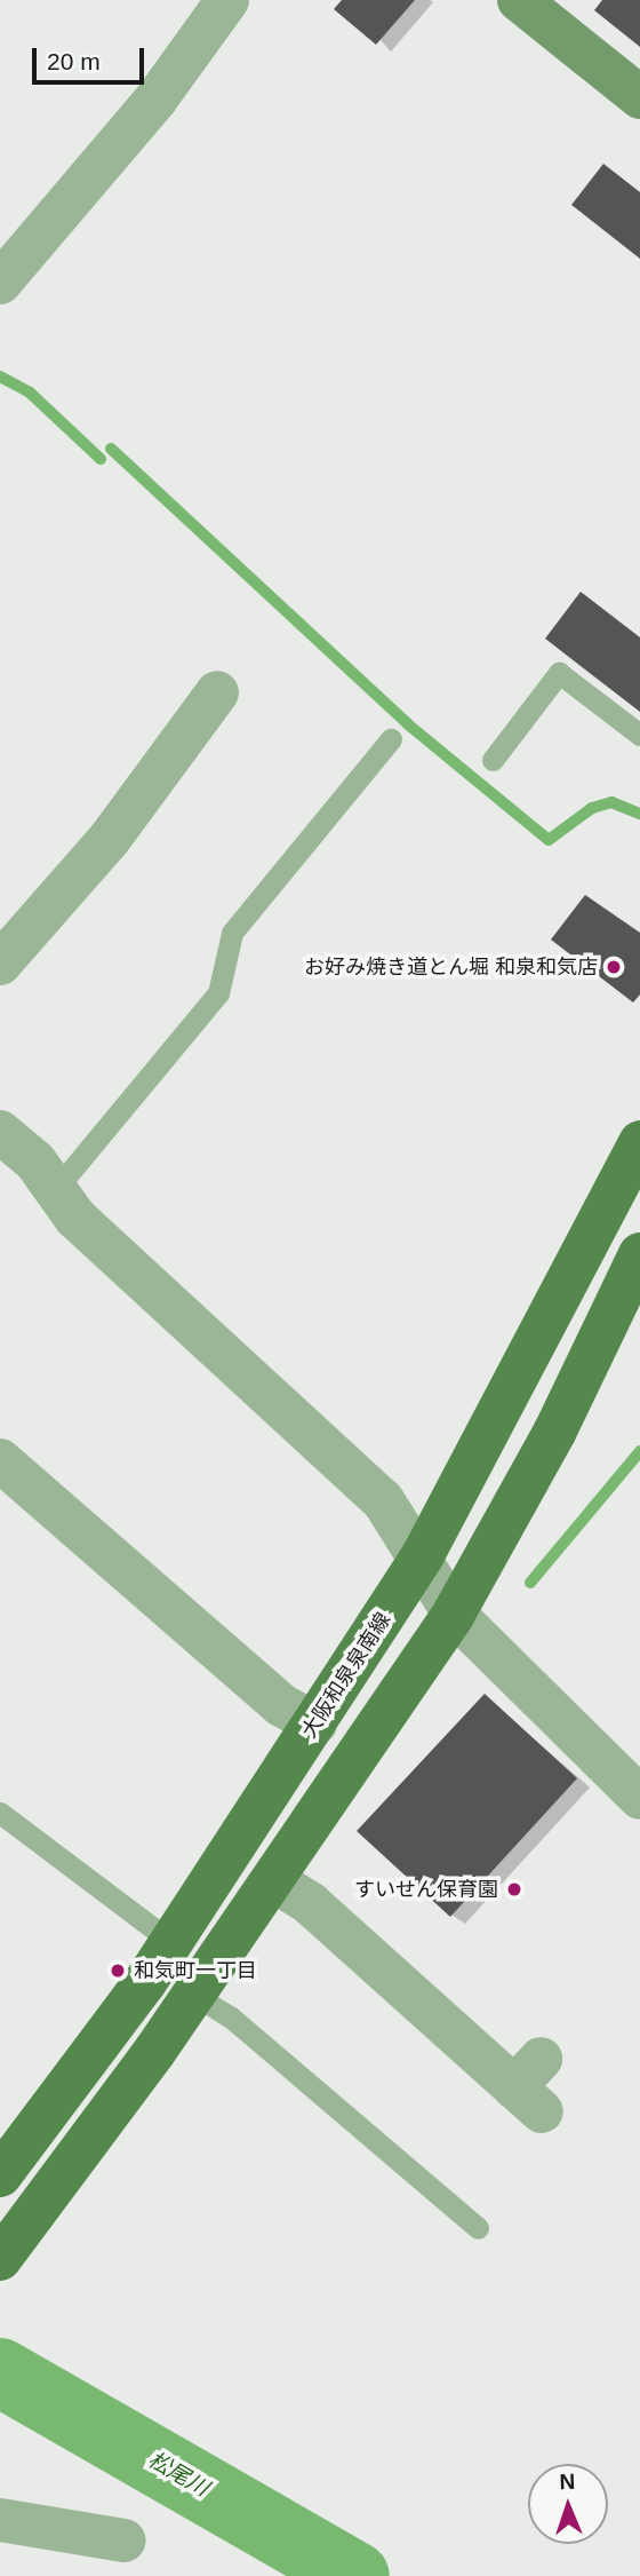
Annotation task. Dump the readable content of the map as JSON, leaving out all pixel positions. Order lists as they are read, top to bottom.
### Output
{
  "streets": {
    "main road": ["大阪和泉泉南線"]
  },
  "water": ["松尾川"],
  "places": ["お好み焼き道とん堀 和泉和気店", "すいせん保育園", "和気町一丁目"],
  "scale_bar": "20 m",
  "north": "top"
}
